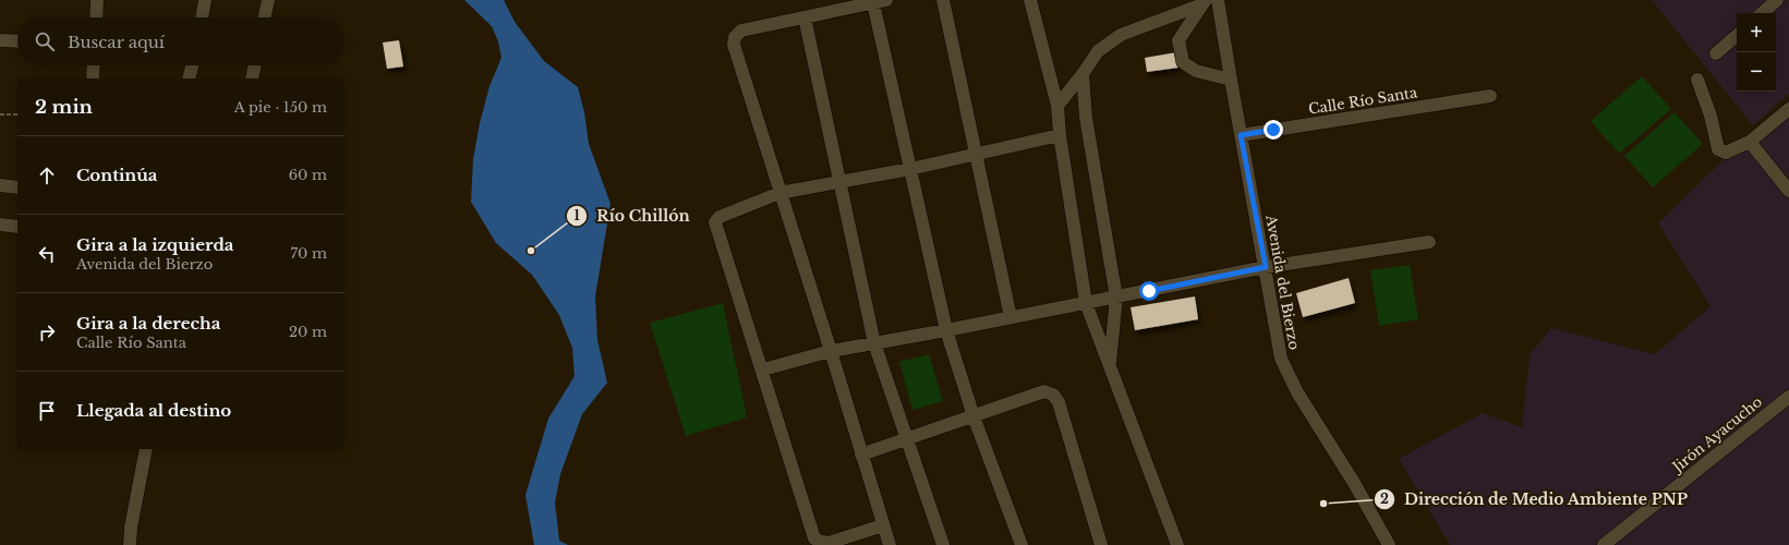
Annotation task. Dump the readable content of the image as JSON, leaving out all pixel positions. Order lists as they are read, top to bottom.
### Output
{
  "streets": {
    "street": ["Calle Río Santa", "Avenida del Bierzo", "Jirón Ayacucho"]
  },
  "crossings": [
    ["Calle Río Santa", "Avenida del Bierzo"]
  ],
  "places": ["Río Chillón", "Dirección de Medio Ambiente PNP"],
  "page": {
    "map_buttons": ["+", "−"],
    "search": "Buscar aquí",
    "heading": ["2 min", "A pie · 150 m"],
    "list": [
      ["Continúa", "60 m"],
      ["Gira a la izquierda", "Avenida del Bierzo", "70 m"],
      ["Gira a la derecha", "Calle Río Santa", "20 m"],
      "Llegada al destino"
    ]
  }
}
